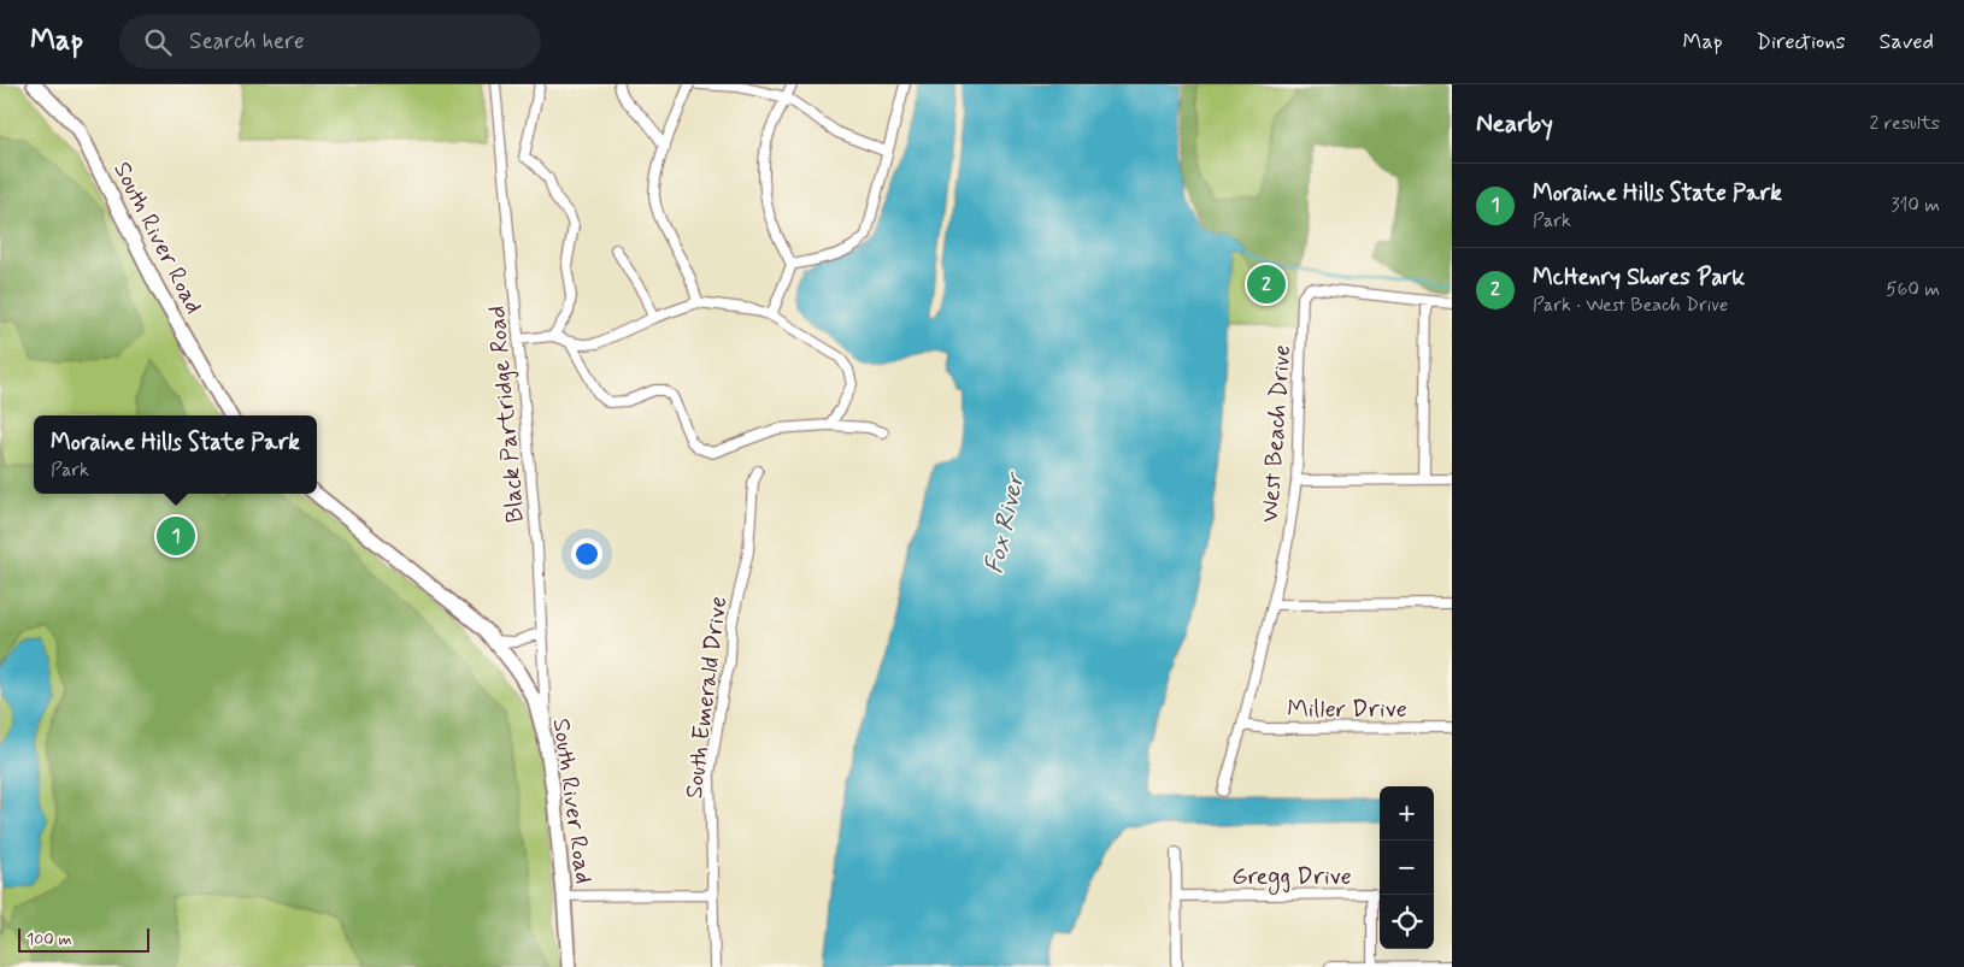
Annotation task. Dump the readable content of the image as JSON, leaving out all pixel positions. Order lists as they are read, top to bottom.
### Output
{
  "streets": {
    "street": [
      "South River Road",
      "Black Partridge Road",
      "West Beach Drive",
      "South Emerald Drive",
      "Miller Drive",
      "Gregg Drive"
    ]
  },
  "crossings": [
    ["South River Road", "Black Partridge Road"],
    ["West Beach Drive", "Miller Drive"]
  ],
  "water": ["Fox River"],
  "scale_bar": "100 m",
  "page": {
    "header": "Map",
    "search": "Search here",
    "nav": ["Map", "Directions", "Saved"],
    "heading": ["Nearby", "2 results"],
    "list": [
      {
        "mark": "1",
        "name": "Moraine Hills State Park",
        "note": "Park",
        "value": "310 m"
      },
      {
        "mark": "2",
        "name": "McHenry Shores Park",
        "note": "Park · West Beach Drive",
        "value": "560 m"
      }
    ],
    "pins": ["2", "1"],
    "popup": ["Moraine Hills State Park", "Park"],
    "map_buttons": ["+", "−"],
    "scale": "100 m"
  }
}
